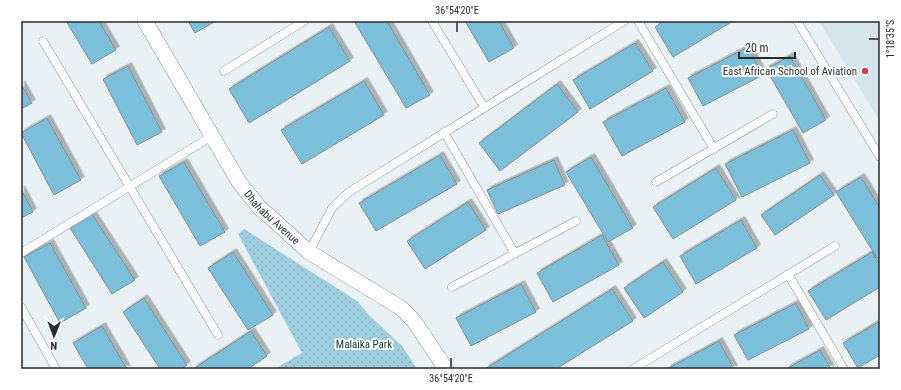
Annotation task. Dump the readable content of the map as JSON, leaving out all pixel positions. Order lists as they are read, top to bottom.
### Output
{
  "streets": {
    "street": ["Dhahabu Avenue"]
  },
  "parks": ["Malaika Park"],
  "places": ["East African School of Aviation"],
  "scale_bar": "20 m",
  "north": "bottom",
  "coordinates": ["36°54'20\"E", "1°18'35\"S"]
}
